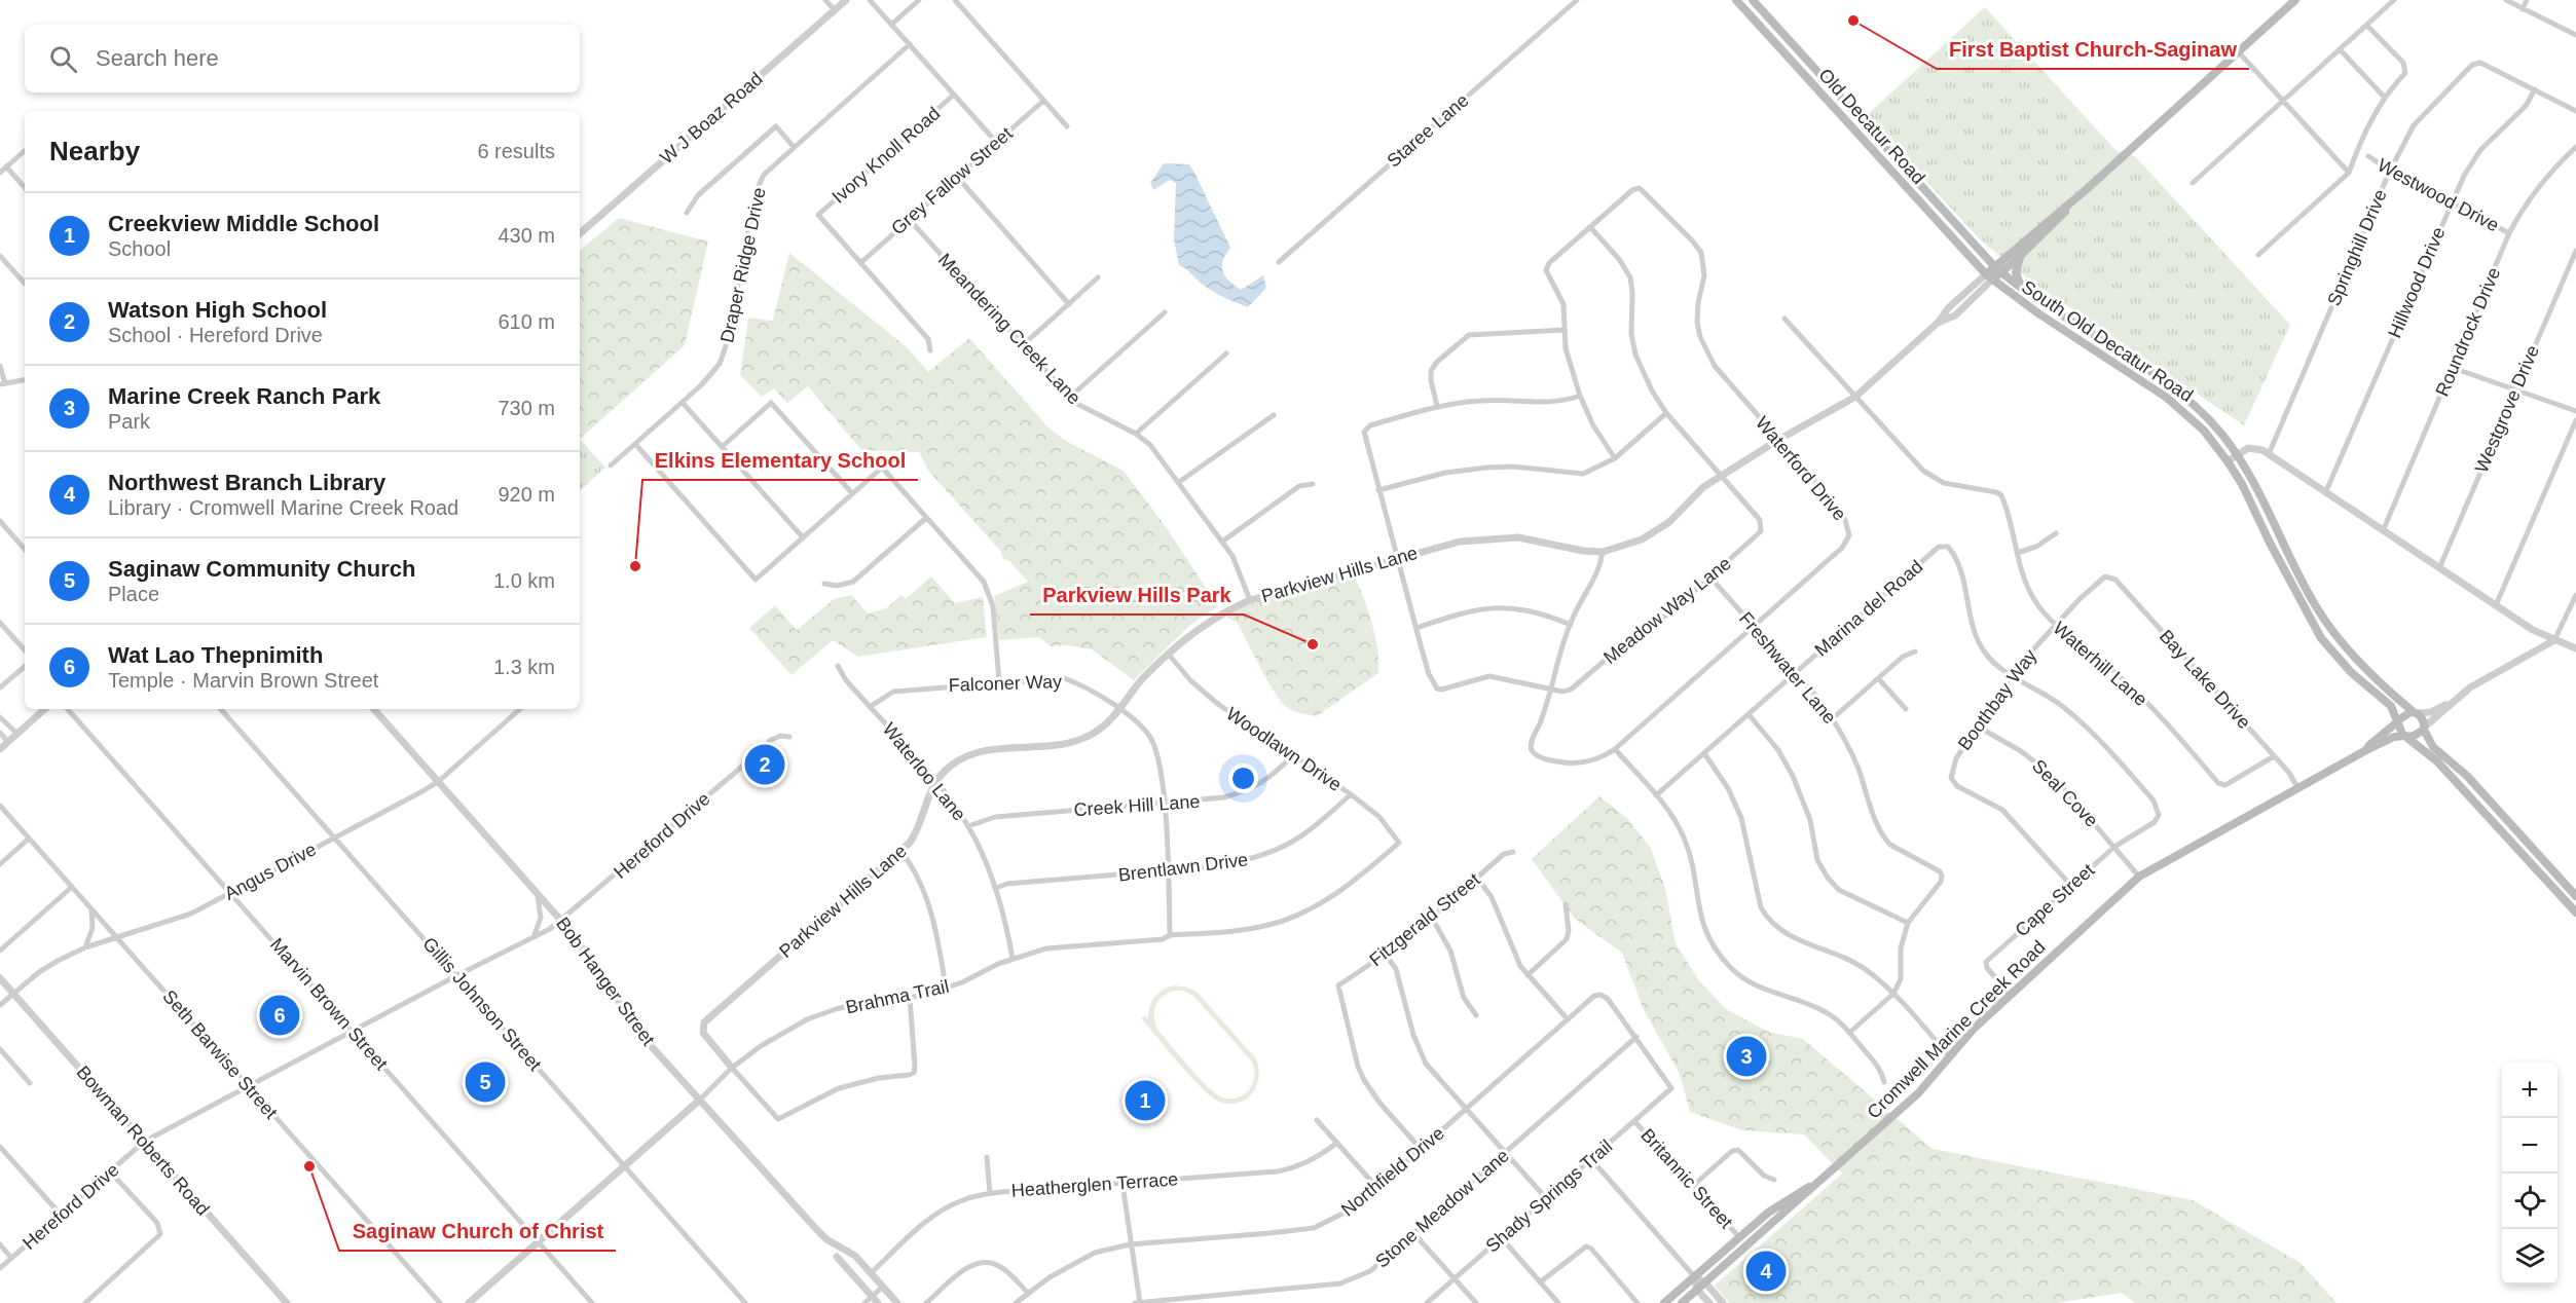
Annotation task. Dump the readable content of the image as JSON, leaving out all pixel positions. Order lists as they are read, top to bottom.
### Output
{
  "streets": {
    "main road": ["Old Decatur Road", "South Old Decatur Road", "Cromwell Marine Creek Road"],
    "street": [
      "W J Boaz Road",
      "Staree Lane",
      "Ivory Knoll Road",
      "Grey Fallow Street",
      "Westwood Drive",
      "Springhill Drive",
      "Draper Ridge Drive",
      "Hillwood Drive",
      "Meandering Creek Lane",
      "Roundrock Drive",
      "Westgrove Drive",
      "Waterford Drive",
      "Parkview Hills Lane",
      "Marina del Road",
      "Meadow Way Lane",
      "Waterhill Lane",
      "Freshwater Lane",
      "Bay Lake Drive",
      "Falconer Way",
      "Boothbay Way",
      "Woodlawn Drive",
      "Waterloo Lane",
      "Seal Cove",
      "Creek Hill Lane",
      "Hereford Drive",
      "Brentlawn Drive",
      "Angus Drive",
      "Cape Street",
      "Fitzgerald Street",
      "Bob Hanger Street",
      "Brahma Trail",
      "Marvin Brown Street",
      "Gillis Johnson Street",
      "Seth Barwise Street",
      "Bowman Roberts Road",
      "Northfield Drive",
      "Britannic Street",
      "Heatherglen Terrace",
      "Shady Springs Trail",
      "Stone Meadow Lane"
    ]
  },
  "crossings": [
    ["Old Decatur Road", "South Old Decatur Road"],
    ["Old Decatur Road", "Parkview Hills Lane"],
    ["Ivory Knoll Road", "Grey Fallow Street"],
    ["Grey Fallow Street", "Meandering Creek Lane"],
    ["Westwood Drive", "Springhill Drive"],
    ["Westwood Drive", "Hillwood Drive"],
    ["Westwood Drive", "Roundrock Drive"],
    ["Springhill Drive", "Hillwood Drive"],
    ["Meandering Creek Lane", "Parkview Hills Lane"],
    ["South Old Decatur Road", "Parkview Hills Lane"],
    ["South Old Decatur Road", "Cromwell Marine Creek Road"],
    ["Waterford Drive", "Parkview Hills Lane"],
    ["Waterford Drive", "Meadow Way Lane"],
    ["Waterford Drive", "Freshwater Lane"],
    ["Parkview Hills Lane", "Meadow Way Lane"],
    ["Parkview Hills Lane", "Waterhill Lane"],
    ["Parkview Hills Lane", "Falconer Way"],
    ["Parkview Hills Lane", "Woodlawn Drive"],
    ["Parkview Hills Lane", "Waterloo Lane"],
    ["Parkview Hills Lane", "Brahma Trail"],
    ["Marina del Road", "Freshwater Lane"],
    ["Marina del Road", "Boothbay Way"],
    ["Marina del Road", "Cape Street"],
    ["Meadow Way Lane", "Freshwater Lane"],
    ["Waterhill Lane", "Bay Lake Drive"],
    ["Waterhill Lane", "Boothbay Way"],
    ["Bay Lake Drive", "Boothbay Way"],
    ["Bay Lake Drive", "Cromwell Marine Creek Road"],
    ["Falconer Way", "Waterloo Lane"],
    ["Falconer Way", "Creek Hill Lane"],
    ["Falconer Way", "Brentlawn Drive"],
    ["Falconer Way", "Brahma Trail"],
    ["Boothbay Way", "Seal Cove"],
    ["Boothbay Way", "Cape Street"],
    ["Woodlawn Drive", "Creek Hill Lane"],
    ["Woodlawn Drive", "Brentlawn Drive"],
    ["Woodlawn Drive", "Brahma Trail"],
    ["Waterloo Lane", "Creek Hill Lane"],
    ["Waterloo Lane", "Brentlawn Drive"],
    ["Waterloo Lane", "Brahma Trail"],
    ["Seal Cove", "Cape Street"],
    ["Seal Cove", "Cromwell Marine Creek Road"],
    ["Hereford Drive", "Bob Hanger Street"],
    ["Hereford Drive", "Marvin Brown Street"],
    ["Hereford Drive", "Gillis Johnson Street"],
    ["Hereford Drive", "Seth Barwise Street"],
    ["Hereford Drive", "Bowman Roberts Road"],
    ["Angus Drive", "Bob Hanger Street"],
    ["Angus Drive", "Marvin Brown Street"],
    ["Angus Drive", "Gillis Johnson Street"],
    ["Angus Drive", "Seth Barwise Street"],
    ["Angus Drive", "Bowman Roberts Road"],
    ["Cape Street", "Cromwell Marine Creek Road"],
    ["Fitzgerald Street", "Northfield Drive"],
    ["Bob Hanger Street", "Brahma Trail"],
    ["Bob Hanger Street", "Heatherglen Terrace"],
    ["Brahma Trail", "Marvin Brown Street"],
    ["Brahma Trail", "Gillis Johnson Street"],
    ["Cromwell Marine Creek Road", "Britannic Street"],
    ["Northfield Drive", "Shady Springs Trail"],
    ["Northfield Drive", "Stone Meadow Lane"],
    ["Britannic Street", "Shady Springs Trail"],
    ["Shady Springs Trail", "Stone Meadow Lane"]
  ],
  "places": [
    "First Baptist Church-Saginaw",
    "Elkins Elementary School",
    "Parkview Hills Park",
    "Saginaw Church of Christ"
  ],
  "page": {
    "search": "Search here",
    "heading": ["Nearby", "6 results"],
    "list": [
      {
        "mark": "1",
        "name": "Creekview Middle School",
        "note": "School",
        "value": "430 m"
      },
      {
        "mark": "2",
        "name": "Watson High School",
        "note": "School · Hereford Drive",
        "value": "610 m"
      },
      {
        "mark": "3",
        "name": "Marine Creek Ranch Park",
        "note": "Park",
        "value": "730 m"
      },
      {
        "mark": "4",
        "name": "Northwest Branch Library",
        "note": "Library · Cromwell Marine Creek Road",
        "value": "920 m"
      },
      {
        "mark": "5",
        "name": "Saginaw Community Church",
        "note": "Place",
        "value": "1.0 km"
      },
      {
        "mark": "6",
        "name": "Wat Lao Thepnimith",
        "note": "Temple · Marvin Brown Street",
        "value": "1.3 km"
      }
    ],
    "pins": [
      "2",
      "6",
      "3",
      "5",
      "1",
      "4"
    ],
    "map_buttons": ["+", "−"]
  }
}
